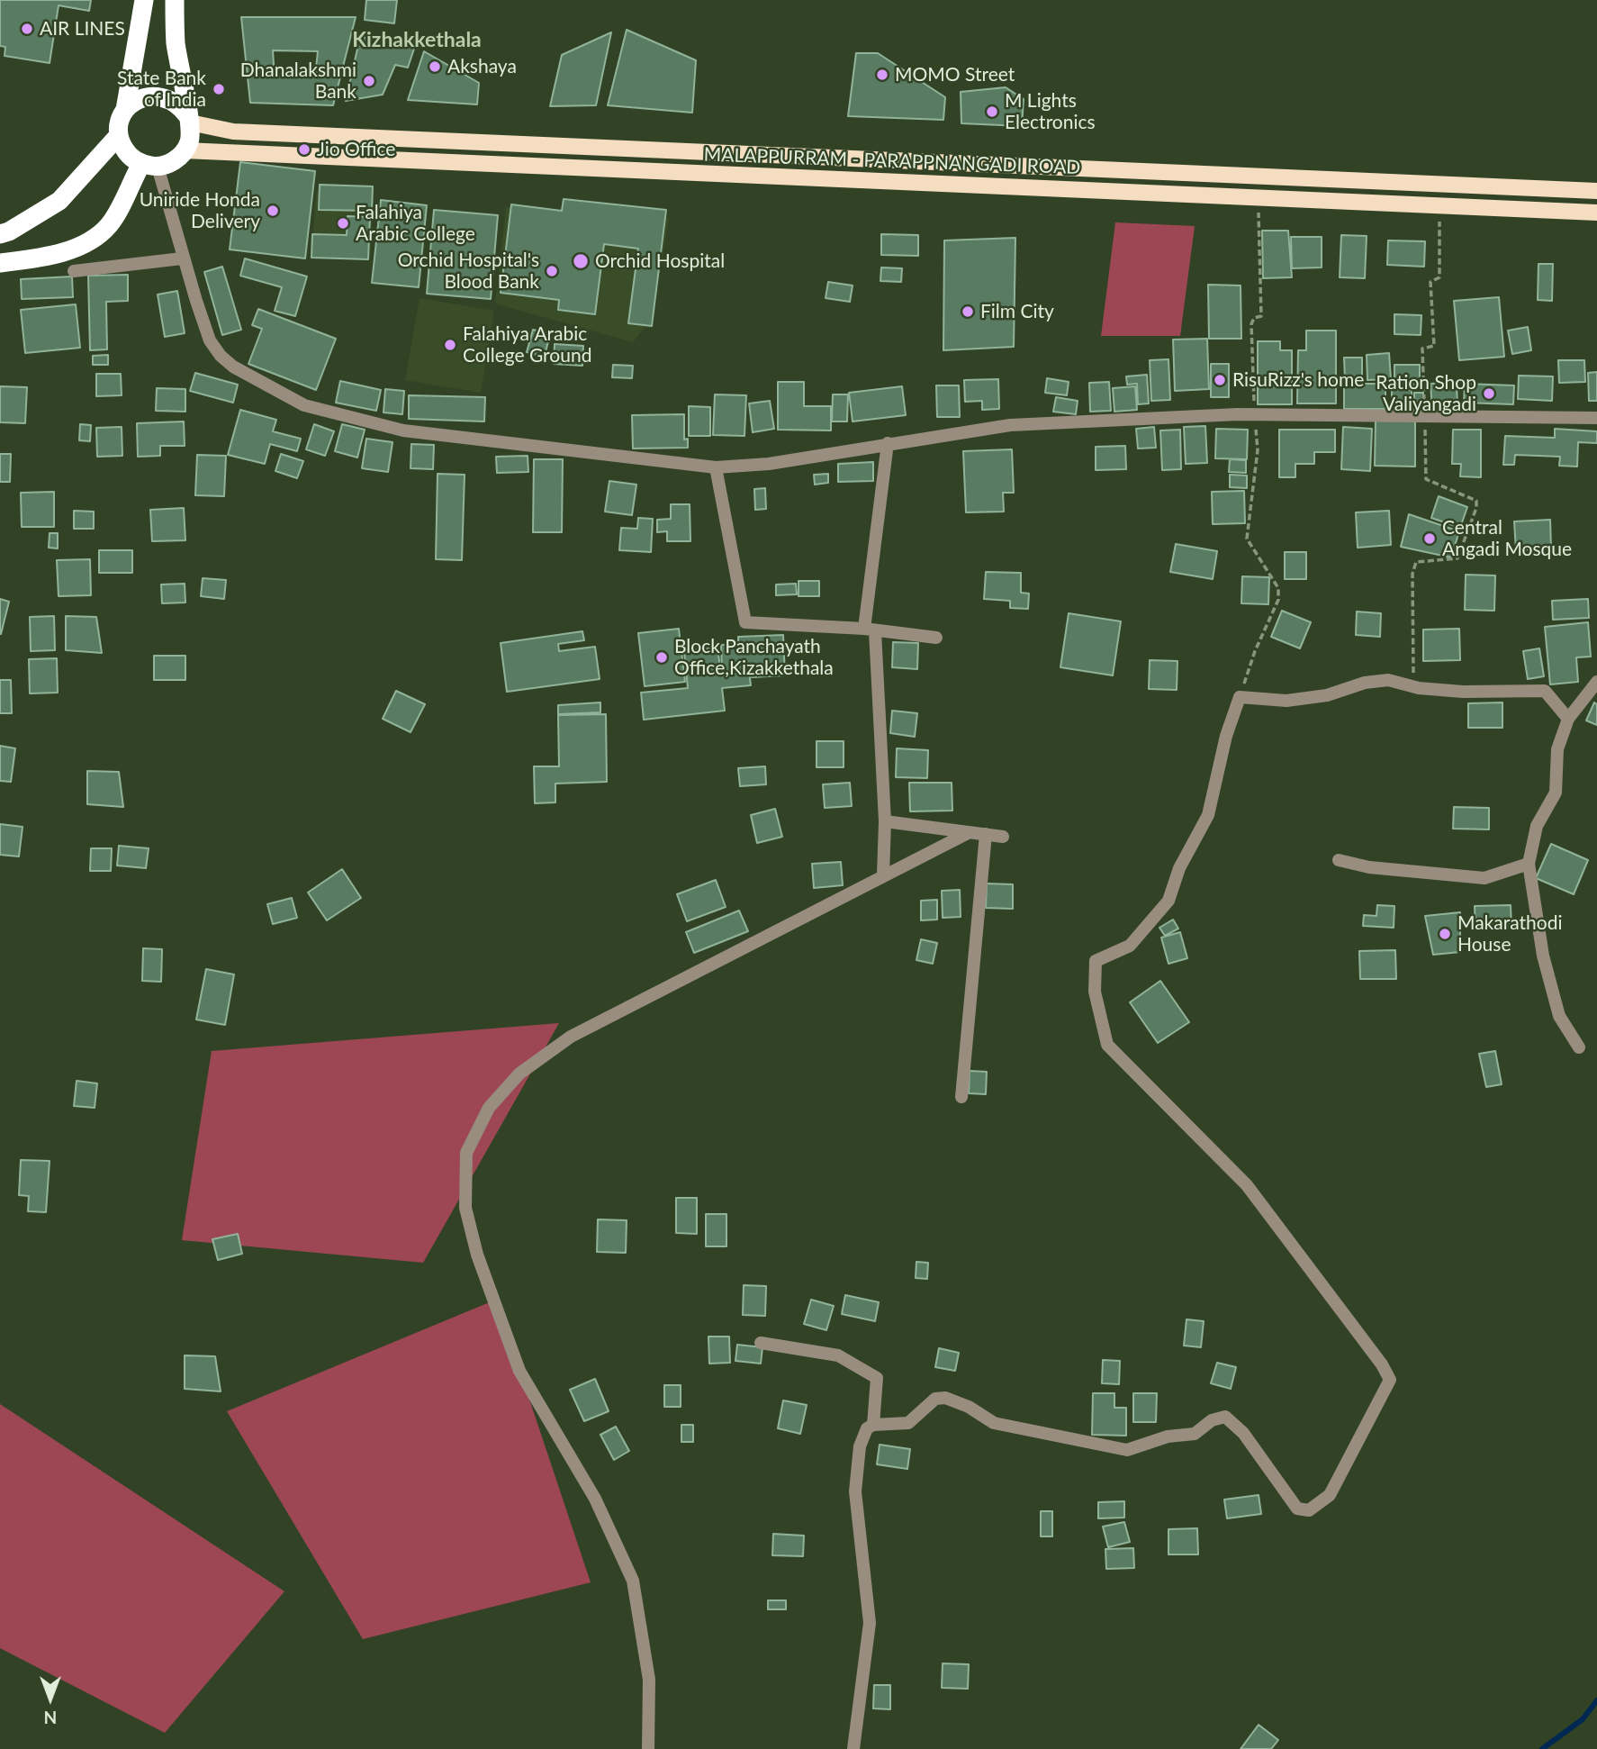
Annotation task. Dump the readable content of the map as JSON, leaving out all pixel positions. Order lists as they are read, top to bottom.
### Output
{
  "streets": {
    "main road": ["MALAPPURRAM - PARAPPNANGADI ROAD"]
  },
  "districts": ["Kizhakkethala"],
  "places": [
    "AIR LINES",
    "Akshaya",
    "MOMO Street",
    "Dhanalakshmi Bank",
    "State Bank of India",
    "M Lights Electronics",
    "Jio Office",
    "Uniride Honda Delivery",
    "Falahiya Arabic College",
    "Orchid Hospital",
    "Orchid Hospital's Blood Bank",
    "Film City",
    "Falahiya Arabic College Ground",
    "RisuRizz's home",
    "Ration Shop Valiyangadi",
    "Central Angadi Mosque",
    "Block Panchayath Office,Kizakkethala",
    "Makarathodi House"
  ],
  "north": "bottom"
}
